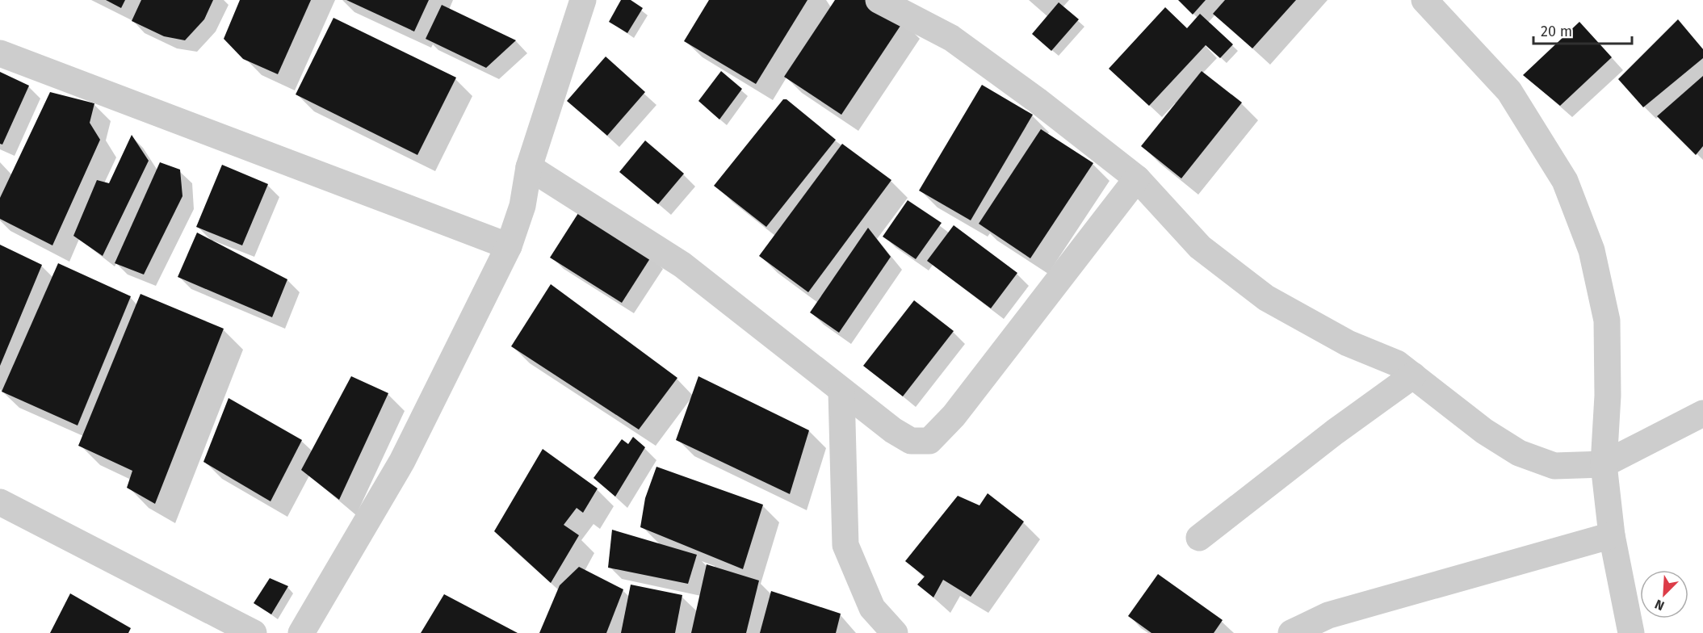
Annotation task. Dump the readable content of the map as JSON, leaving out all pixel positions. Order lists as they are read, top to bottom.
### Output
{
  "scale_bar": "20 m",
  "north": "bottom left"
}
